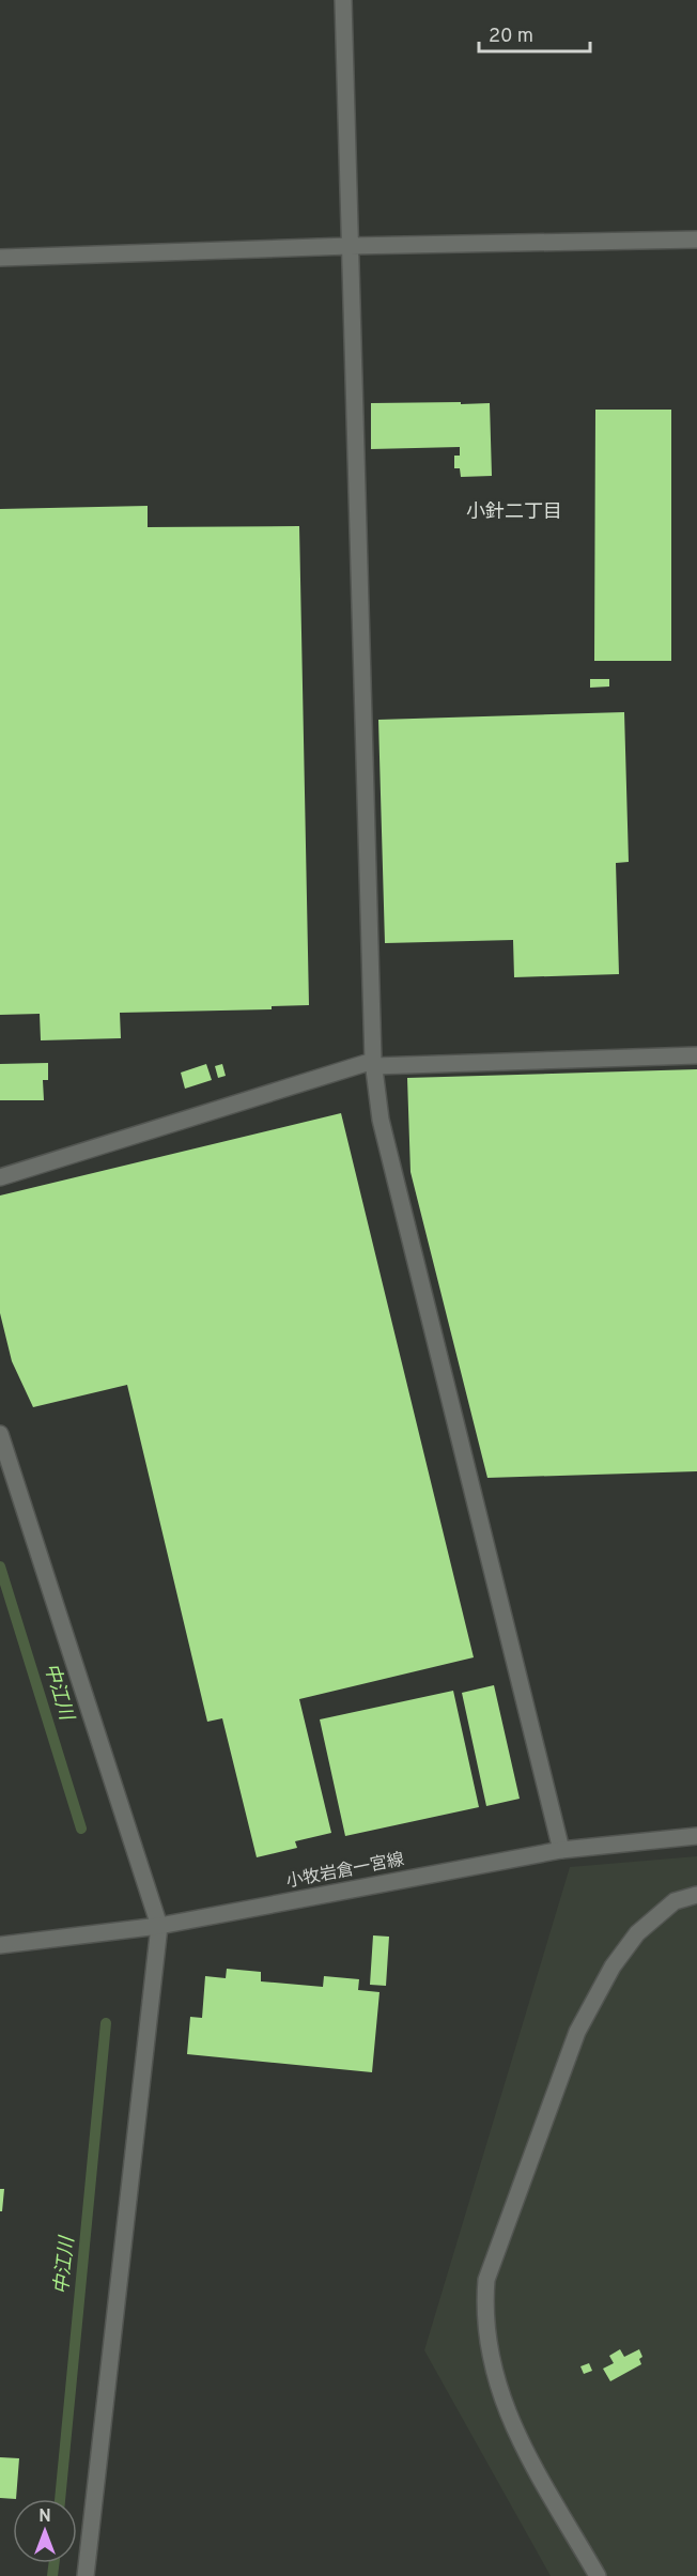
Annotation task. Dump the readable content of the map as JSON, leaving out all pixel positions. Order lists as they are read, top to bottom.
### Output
{
  "streets": {
    "street": ["小牧岩倉一宮線"]
  },
  "districts": ["小針二丁目"],
  "water": ["中江川"],
  "scale_bar": "20 m",
  "north": "top"
}
